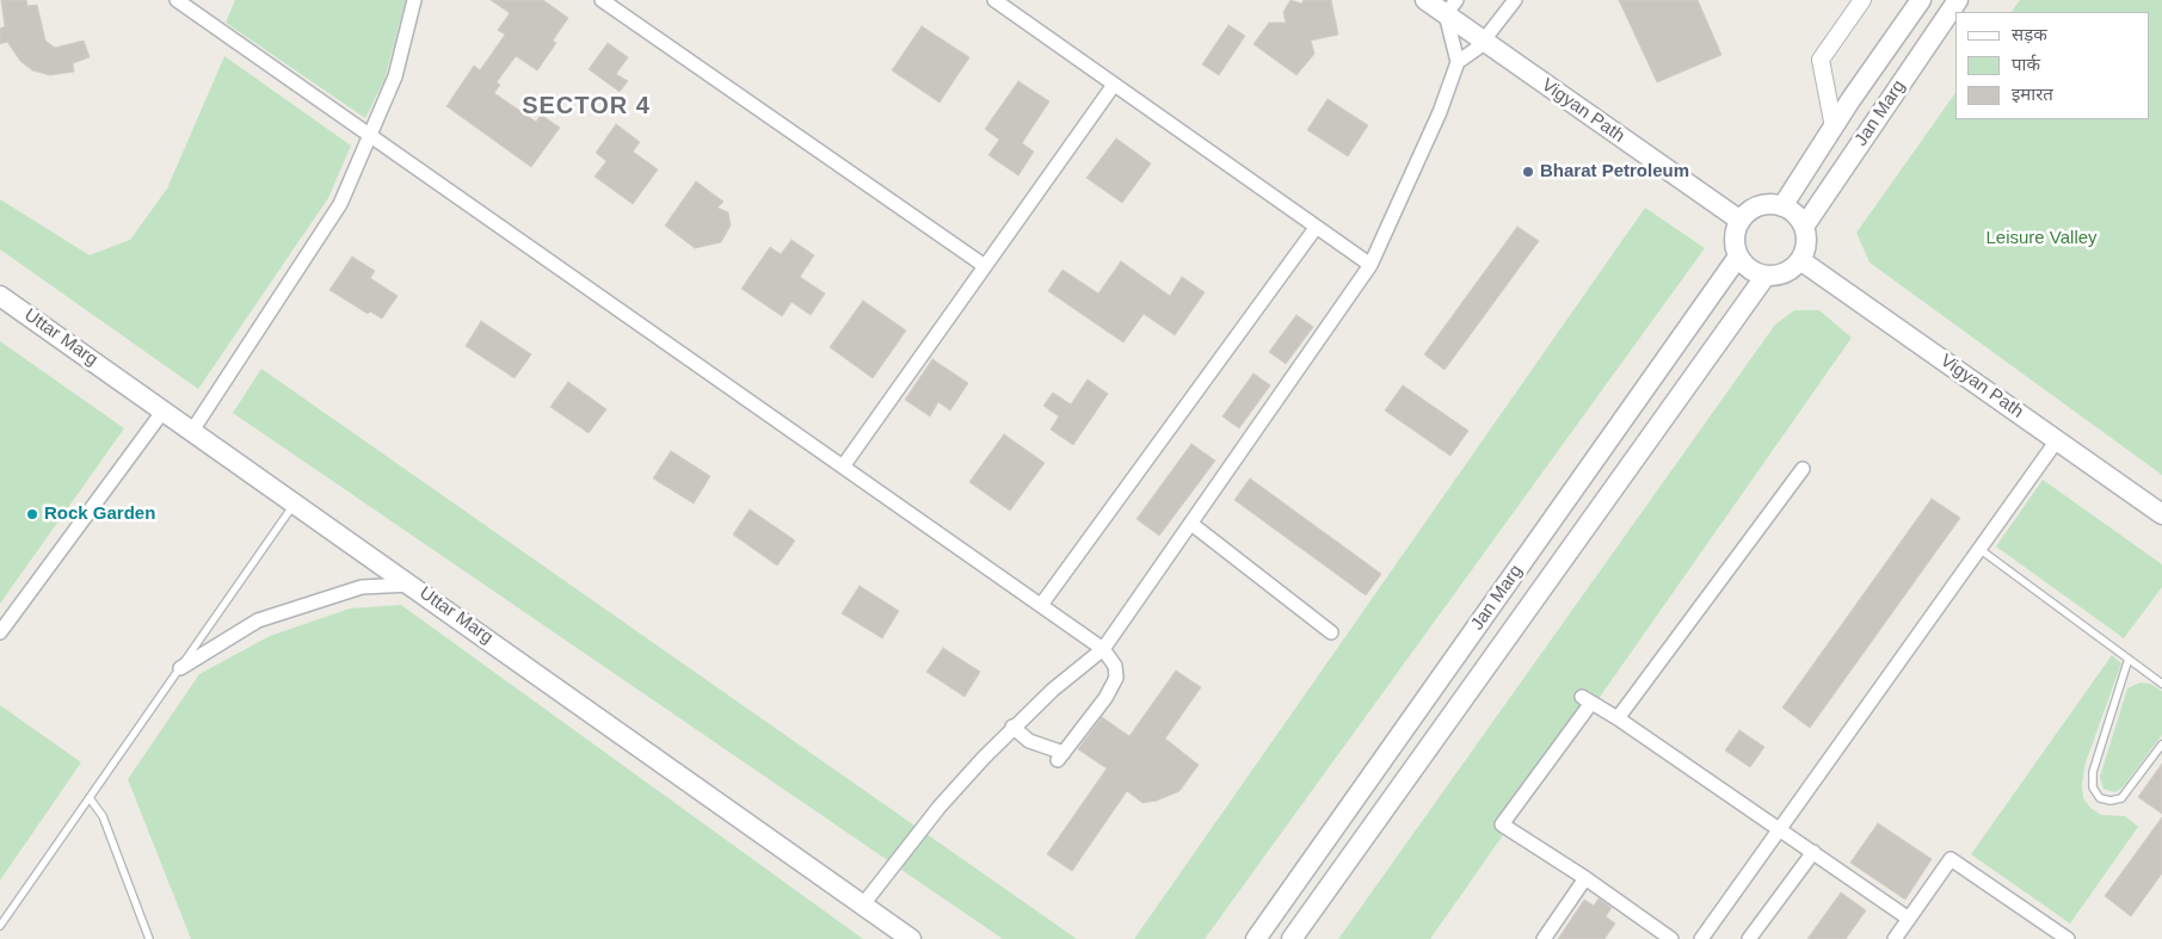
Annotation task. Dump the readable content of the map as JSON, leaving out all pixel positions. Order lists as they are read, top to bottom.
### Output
{
  "streets": {
    "main road": ["Vigyan Path", "Jan Marg", "Uttar Marg"]
  },
  "crossings": [
    ["Vigyan Path", "Jan Marg"]
  ],
  "districts": ["SECTOR 4"],
  "parks": ["Leisure Valley"],
  "places": ["Bharat Petroleum", "Rock Garden"],
  "legend": ["सड़क", "पार्क", "इमारत"]
}
